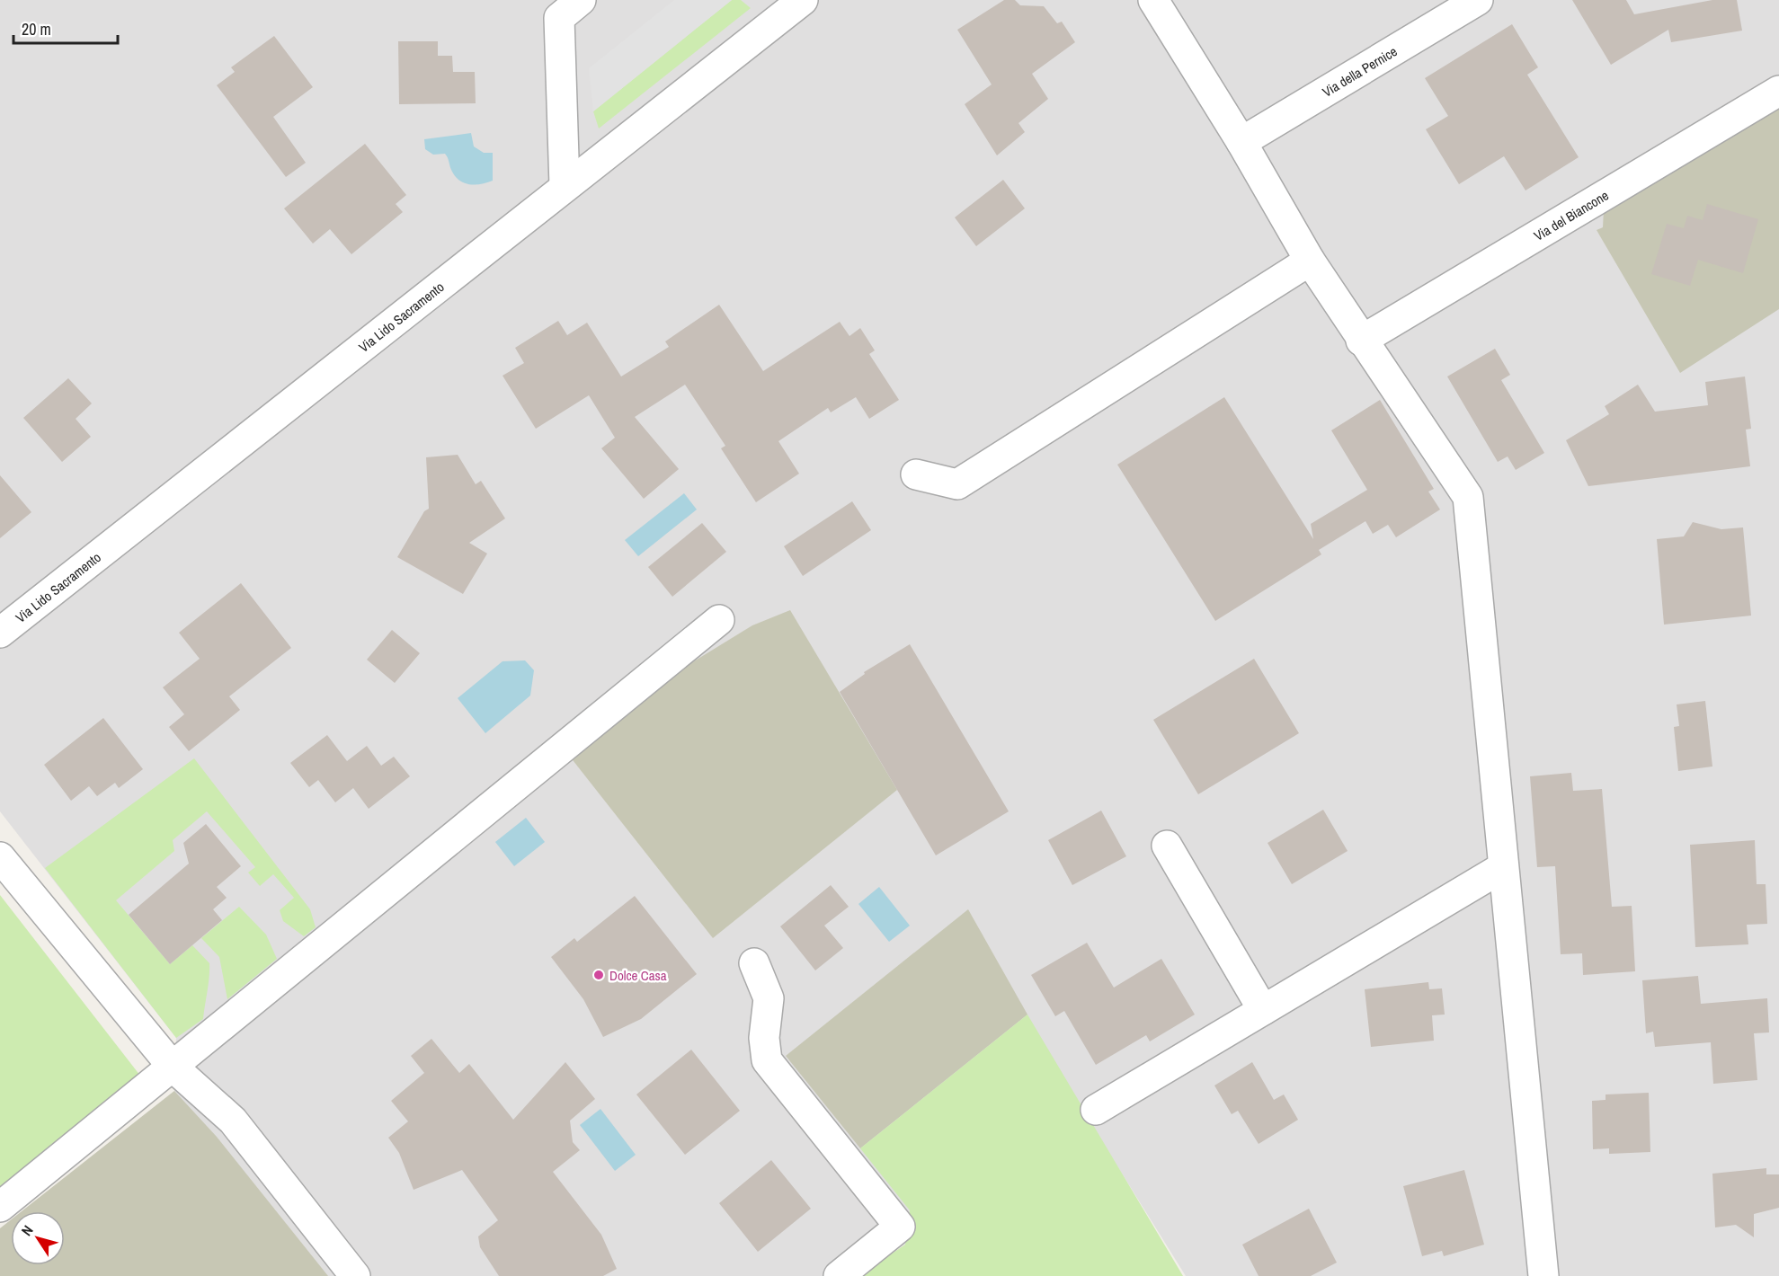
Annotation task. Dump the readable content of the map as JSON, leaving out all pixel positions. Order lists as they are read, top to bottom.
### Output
{
  "streets": {
    "street": ["Via della Pernice", "Via del Biancone", "Via Lido Sacramento"]
  },
  "places": ["Dolce Casa"],
  "scale_bar": "20 m",
  "north": "top left"
}
